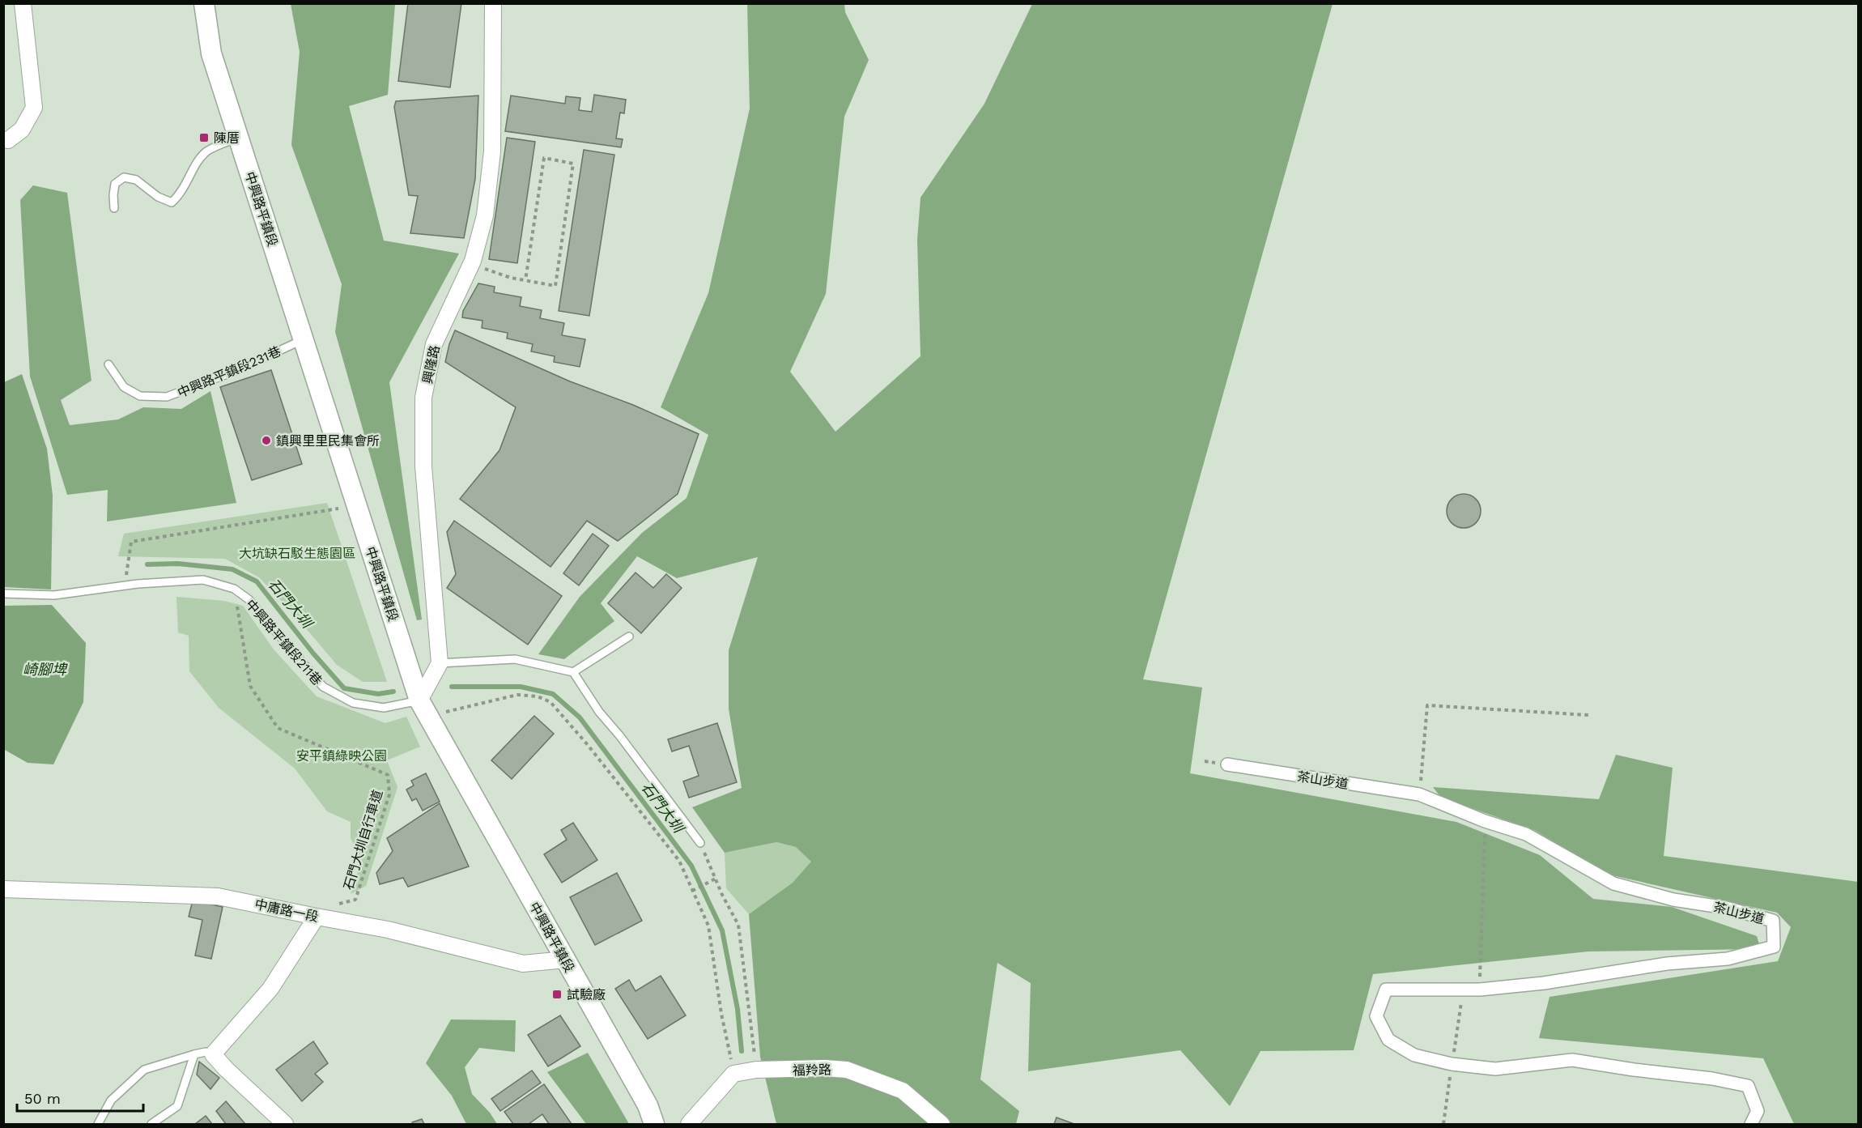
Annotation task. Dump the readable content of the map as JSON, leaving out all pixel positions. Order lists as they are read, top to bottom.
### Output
{
  "streets": {
    "street": [
      "中興路平鎮段",
      "興隆路",
      "茶山步道",
      "中庸路一段",
      "福羚路"
    ],
    "lane": ["中興路平鎮段231巷", "中興路平鎮段211巷"],
    "path": ["石門大圳自行車道"]
  },
  "crossings": [
    ["中興路平鎮段", "中興路平鎮段231巷"],
    ["中興路平鎮段", "中興路平鎮段211巷"],
    ["中興路平鎮段", "中庸路一段"],
    ["中興路平鎮段211巷", "石門大圳自行車道"]
  ],
  "water": ["石門大圳", "崎腳埤"],
  "parks": ["大坑缺石駁生態園區", "安平鎮綠映公園"],
  "places": {
    "transit": ["陳厝", "試驗廠"],
    "other": ["鎮興里里民集會所"]
  },
  "scale_bar": "50 m"
}
